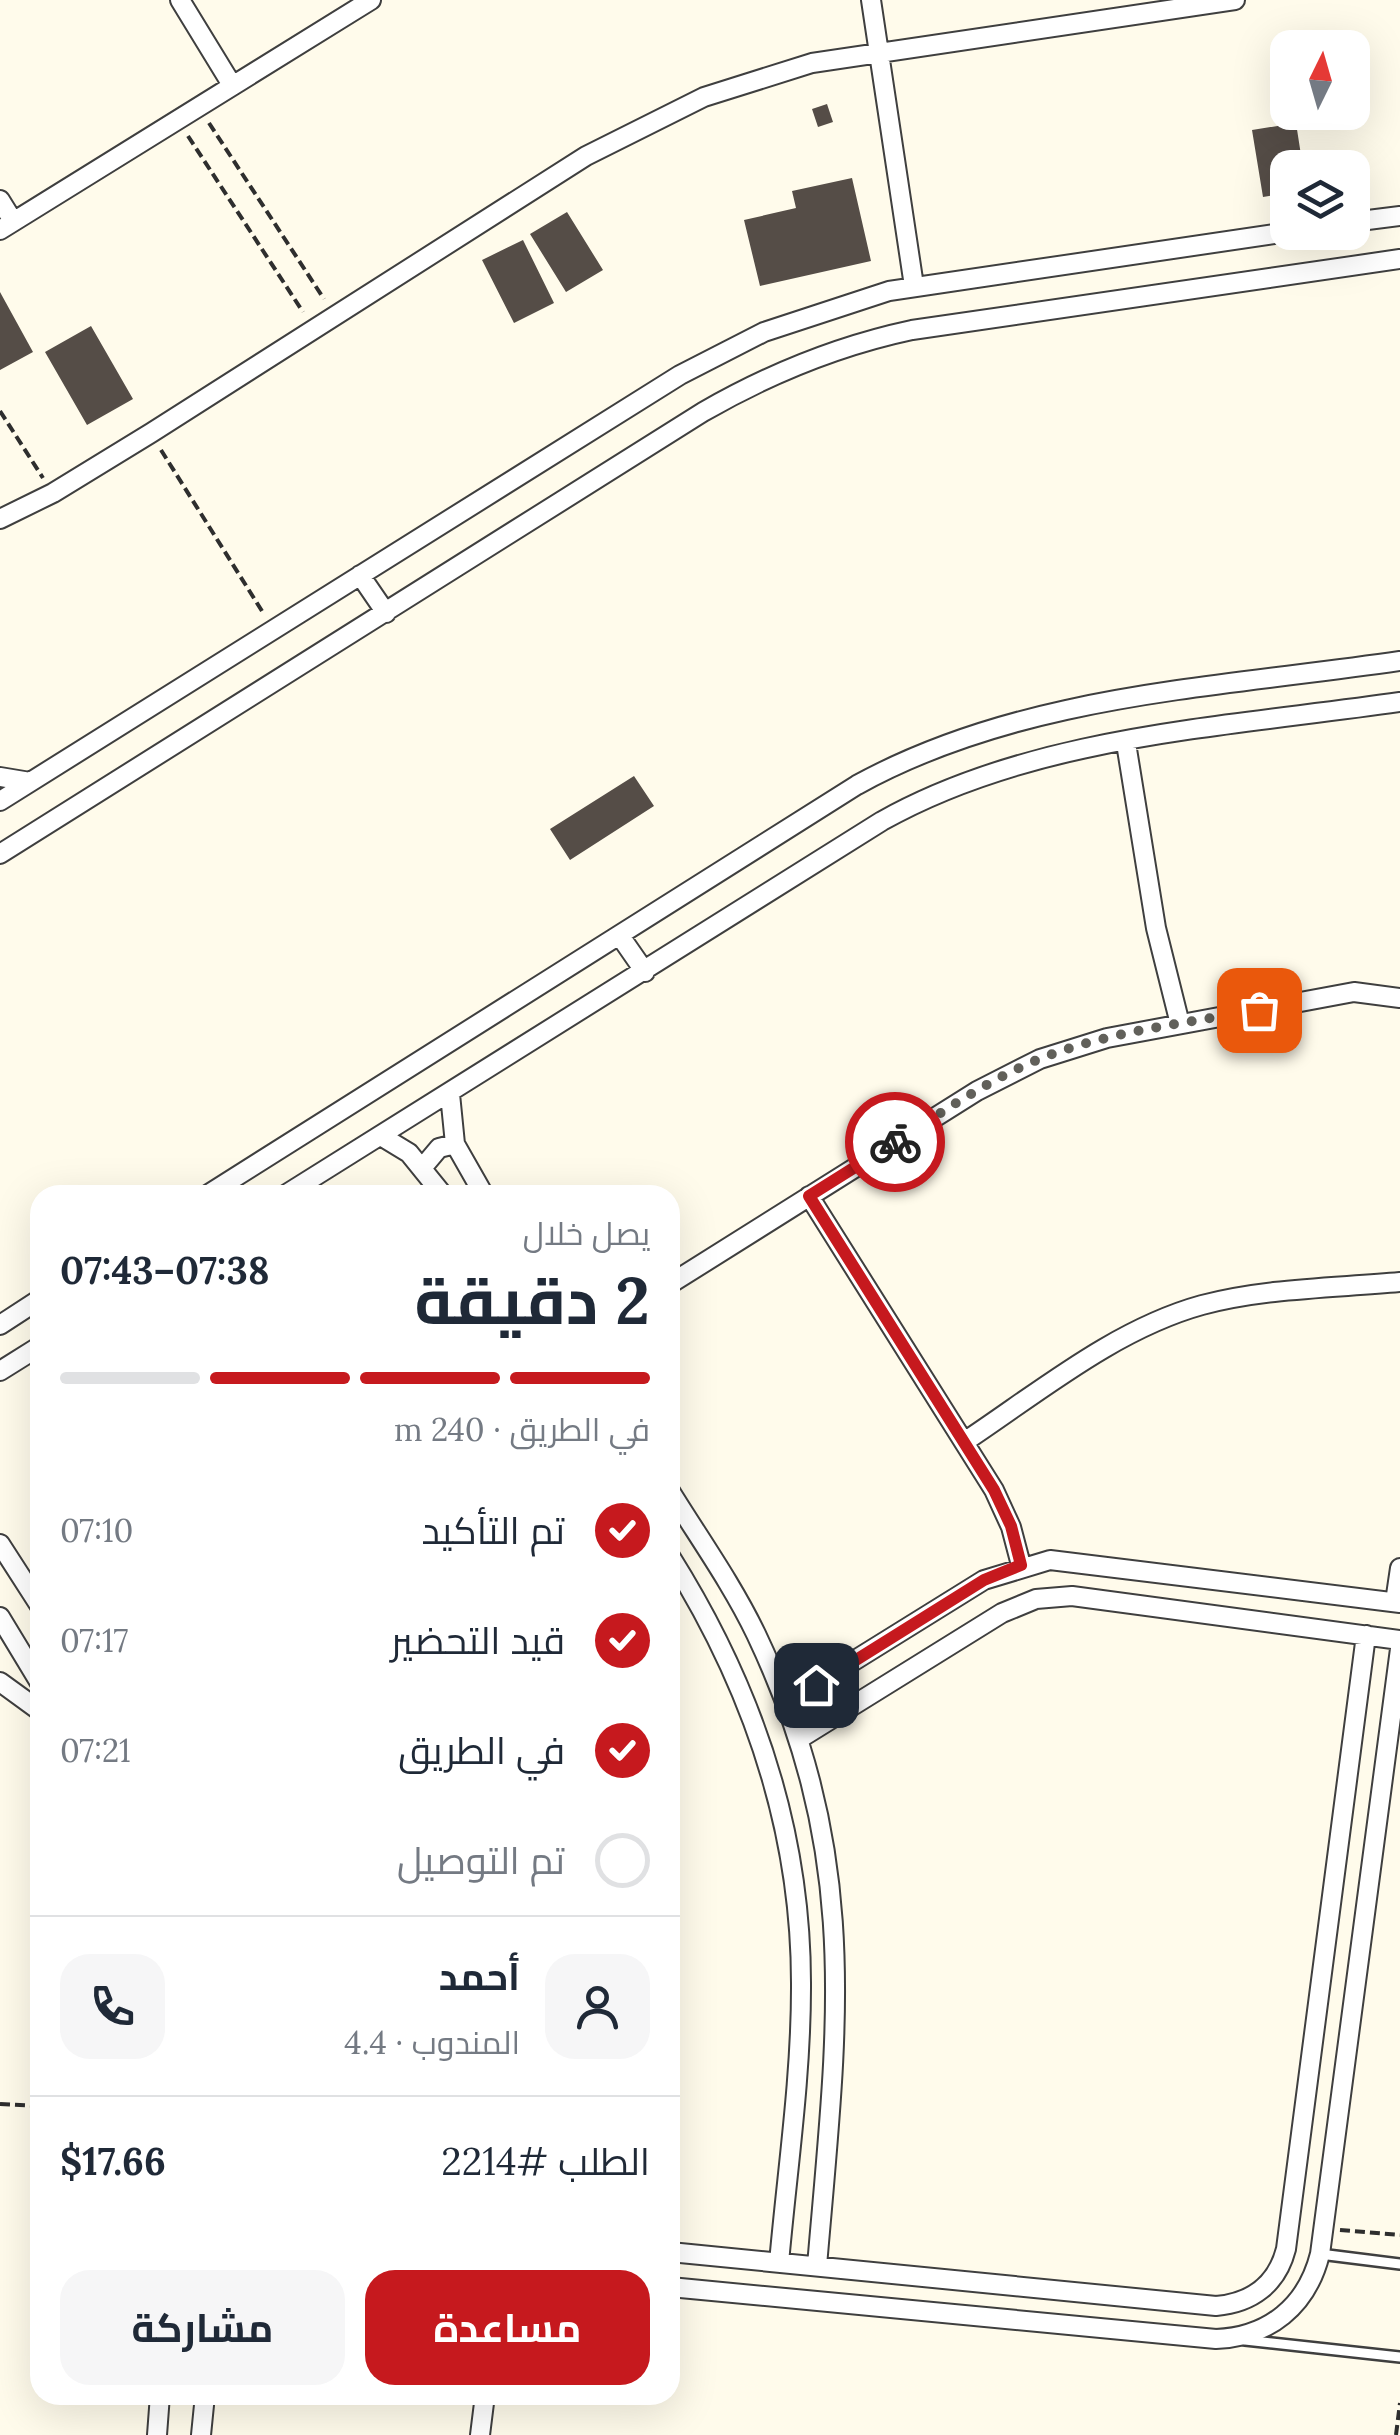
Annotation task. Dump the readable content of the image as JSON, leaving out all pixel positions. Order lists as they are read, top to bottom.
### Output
{
  "north": "top",
  "page": {
    "heading": ["2 دقيقة", "يصل خلال", "07:38–07:43"],
    "panel": [
      "أحمد",
      "المندوب · 4.4",
      "الطلب #2214",
      "$17.66"
    ],
    "bar": "في الطريق · 240 m",
    "list": [
      ["تم التأكيد", "07:10"],
      ["قيد التحضير", "07:17"],
      ["في الطريق", "07:21"],
      "تم التوصيل"
    ],
    "buttons": ["مساعدة", "مشاركة"]
  }
}
